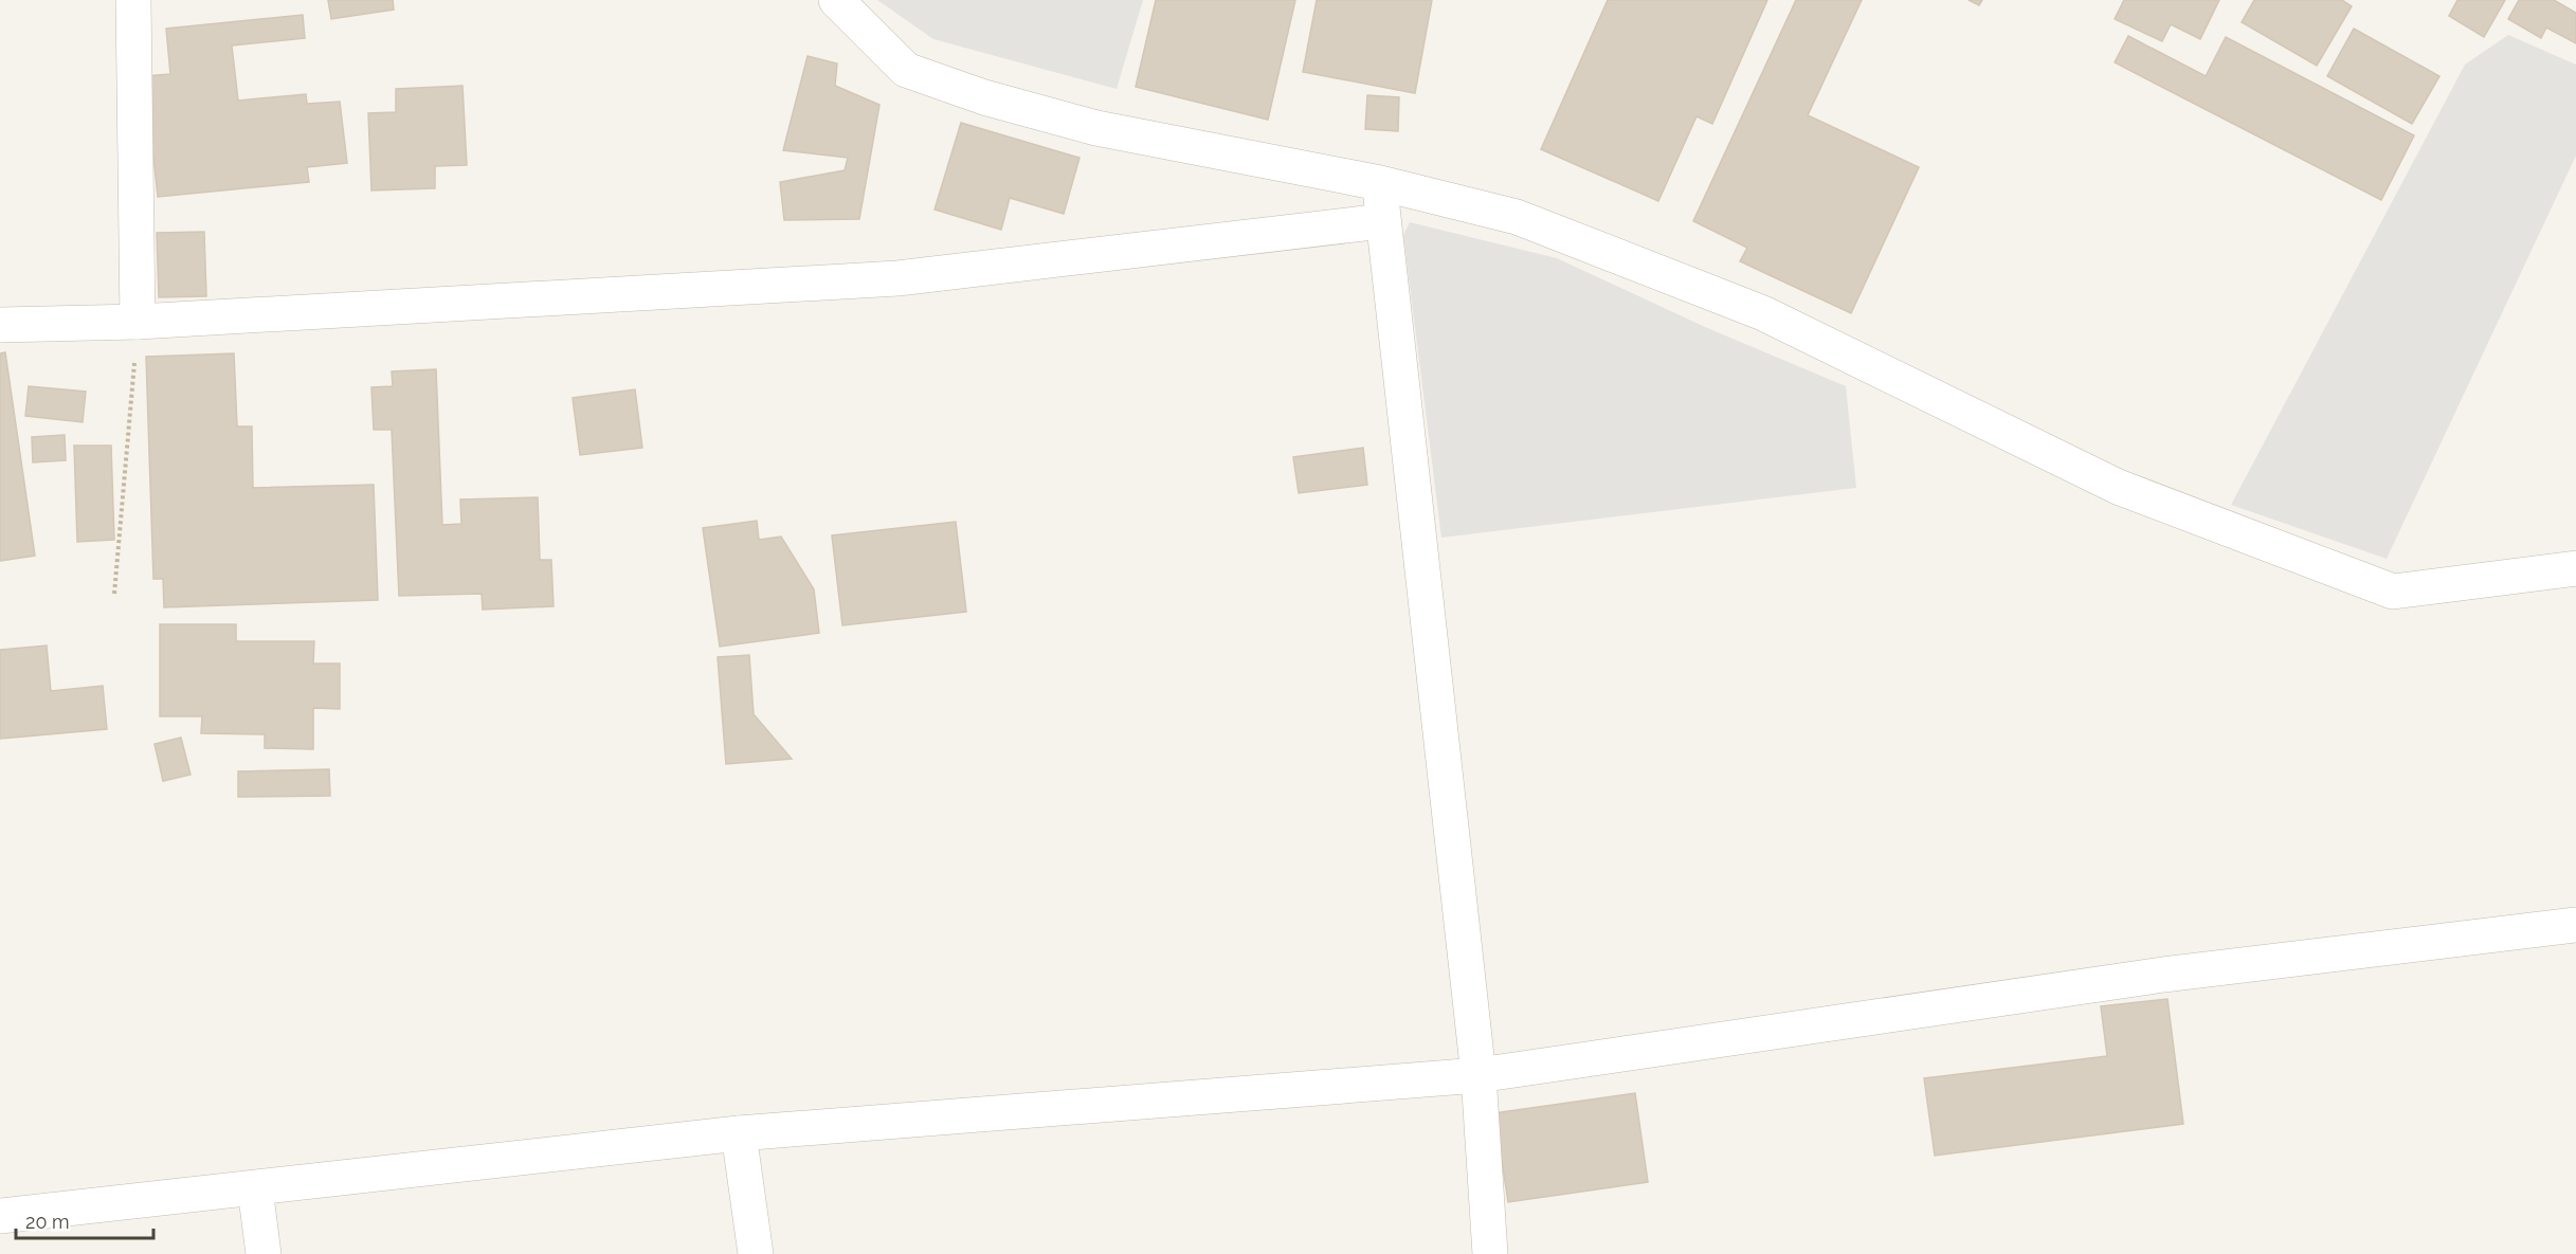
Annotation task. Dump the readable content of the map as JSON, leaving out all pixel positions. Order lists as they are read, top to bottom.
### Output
{
  "scale_bar": "20 m"
}
